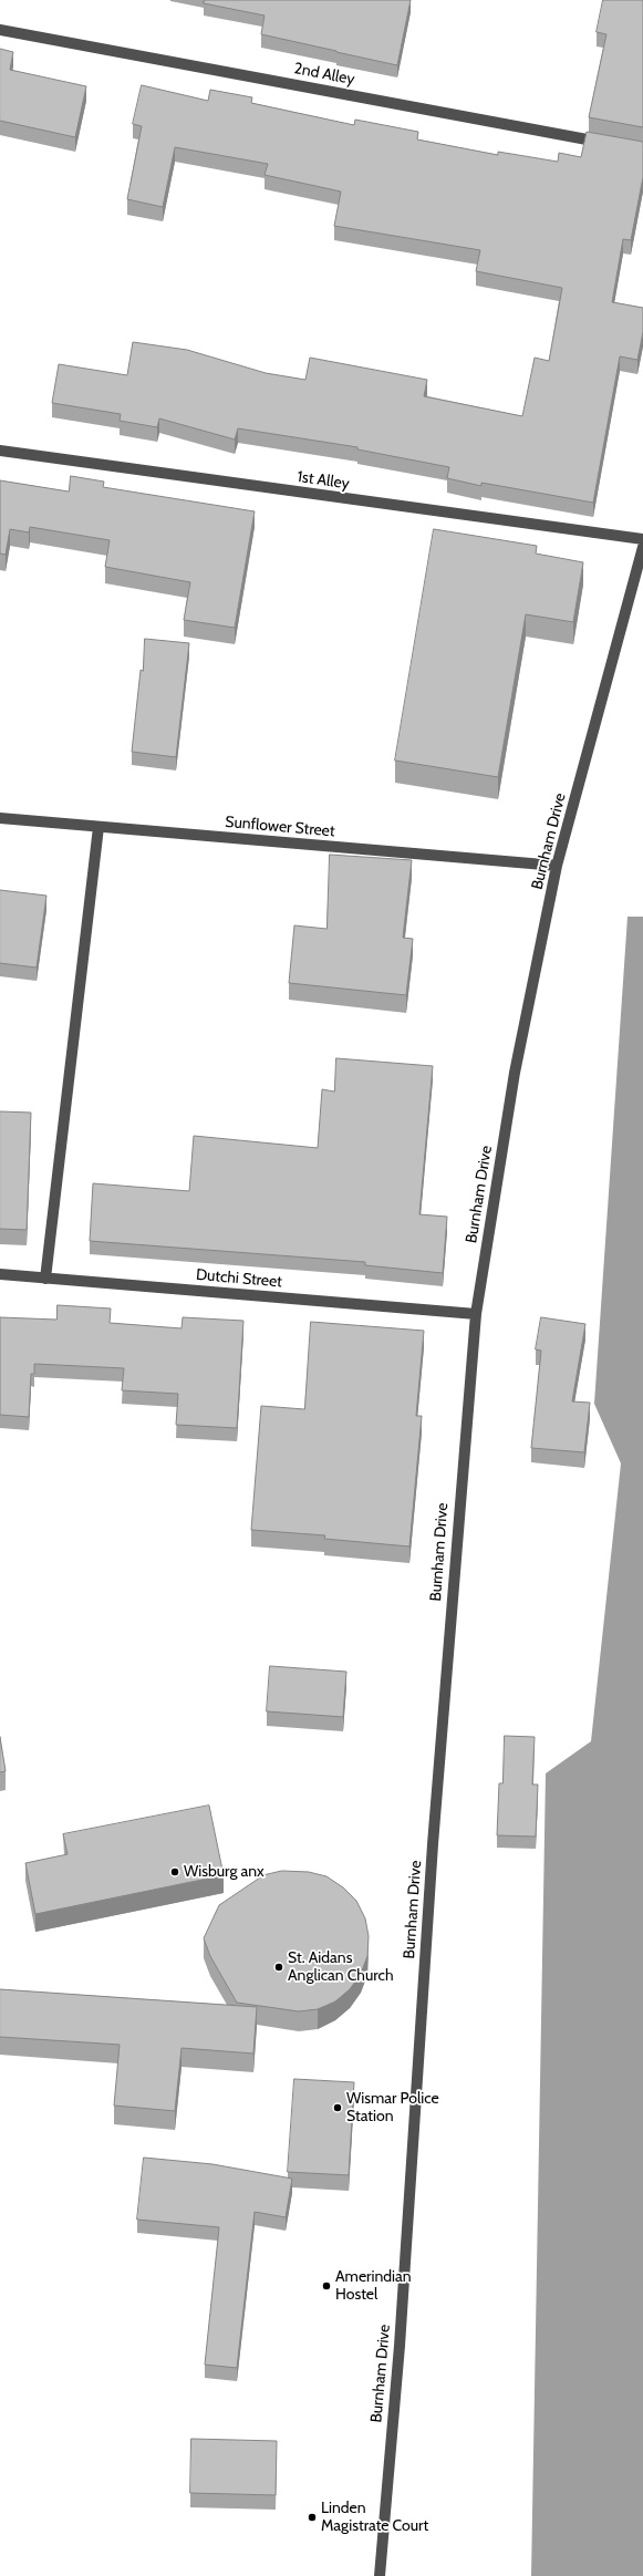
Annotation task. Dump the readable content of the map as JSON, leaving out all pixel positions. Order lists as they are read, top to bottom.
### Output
{
  "streets": {
    "street": [
      "2nd Alley",
      "1st Alley",
      "Sunflower Street",
      "Burnham Drive",
      "Dutchi Street"
    ]
  },
  "crossings": [
    ["Sunflower Street", "Burnham Drive"],
    ["Burnham Drive", "Dutchi Street"]
  ],
  "places": [
    "Wisburg anx",
    "St. Aidans Anglican Church",
    "Wismar Police Station",
    "Amerindian Hostel",
    "Linden Magistrate Court"
  ]
}
